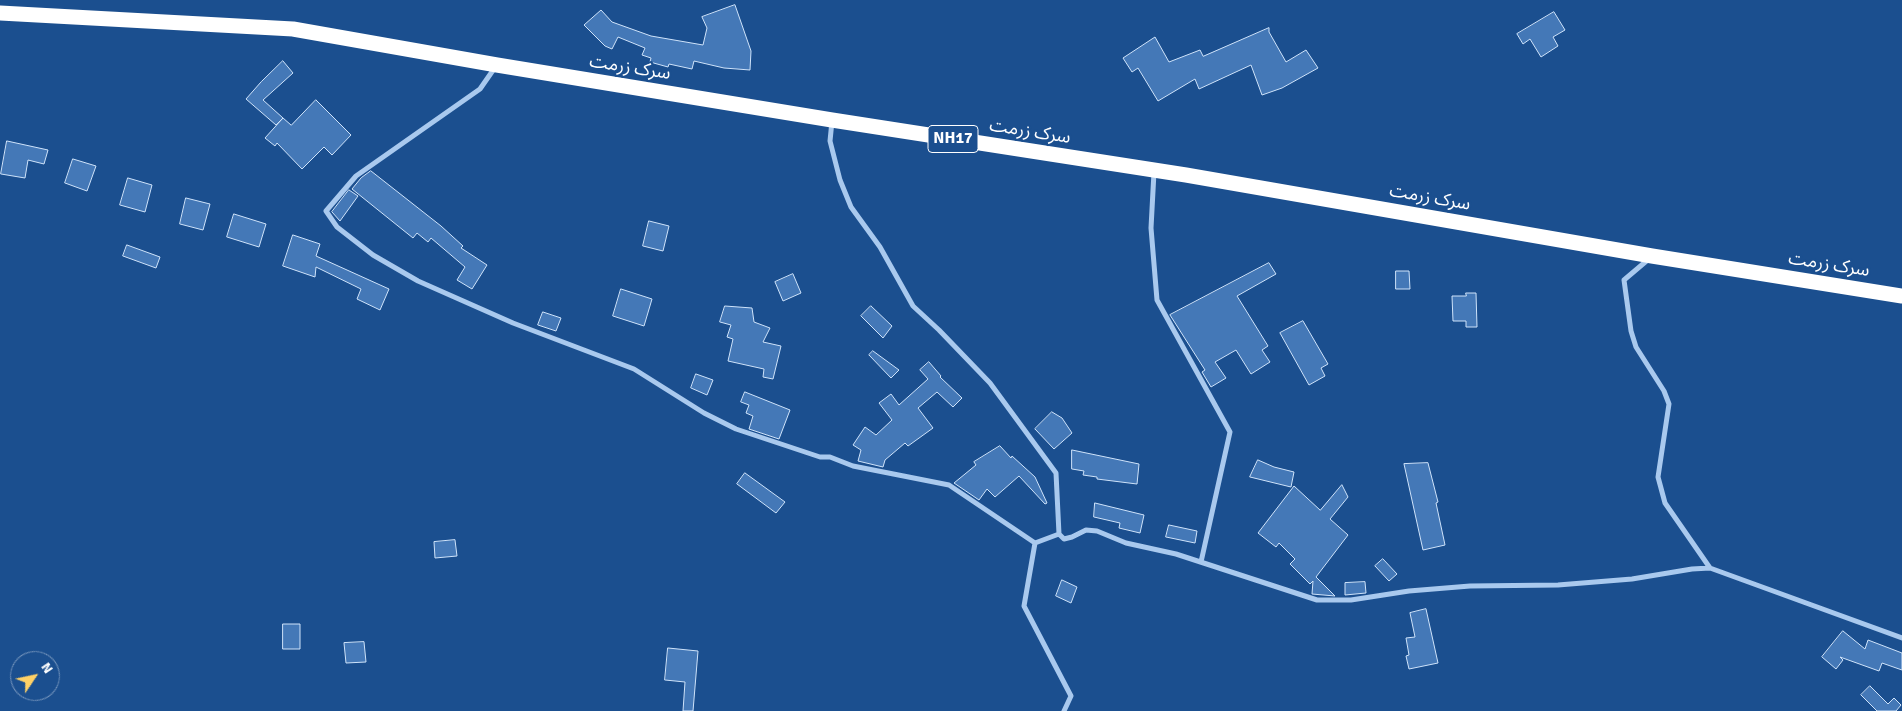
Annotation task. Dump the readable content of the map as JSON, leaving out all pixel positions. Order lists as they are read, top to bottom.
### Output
{
  "streets": {
    "highway": ["سرک زرمت", "NH17"]
  },
  "north": "top right"
}
